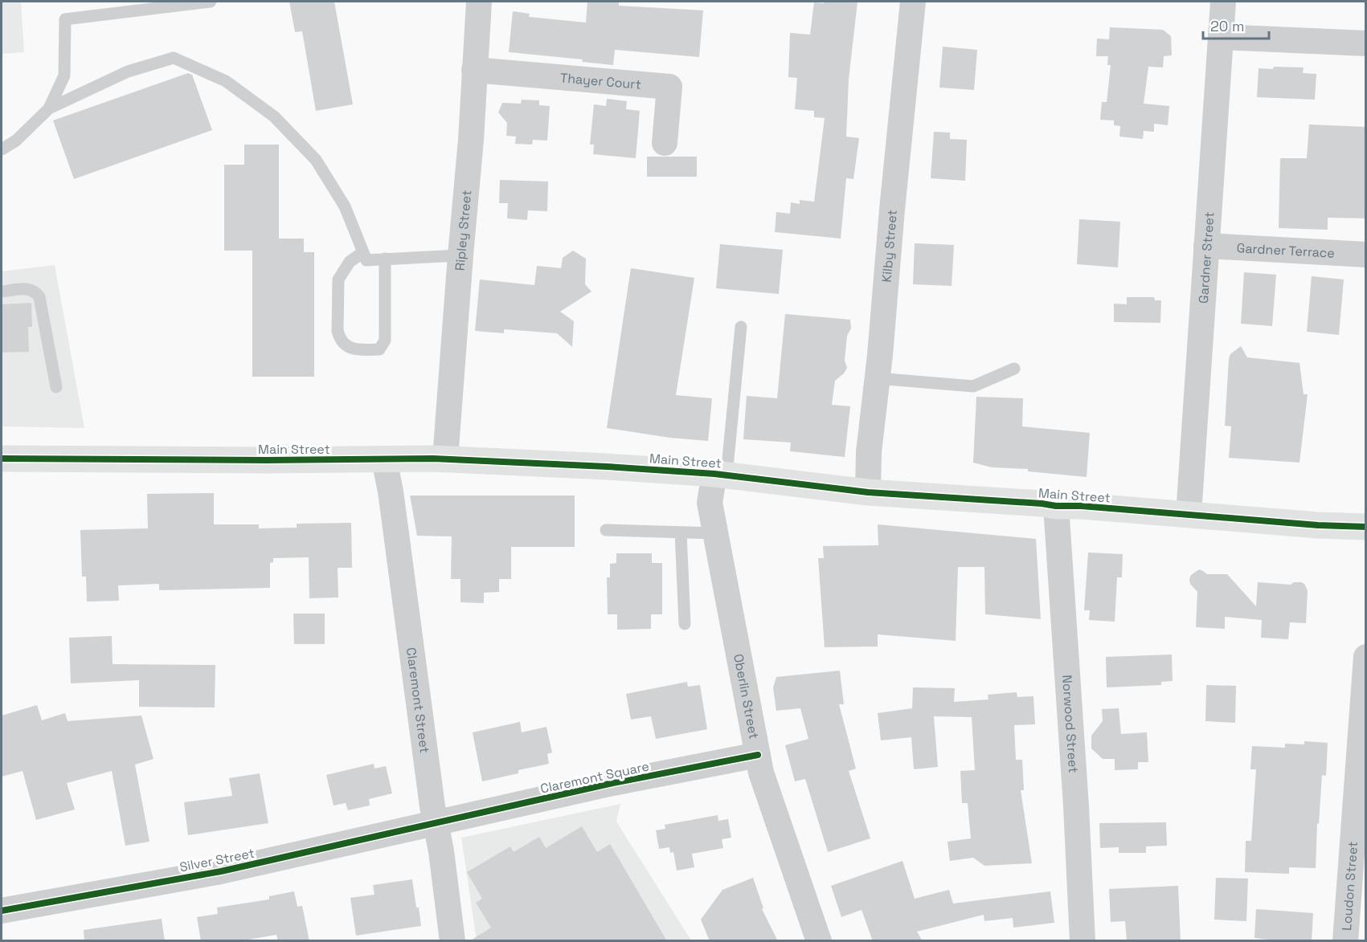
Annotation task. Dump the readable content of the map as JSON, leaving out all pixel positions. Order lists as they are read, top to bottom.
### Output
{
  "streets": {
    "main road": ["Main Street"],
    "street": [
      "Thayer Court",
      "Ripley Street",
      "Kilby Street",
      "Gardner Terrace",
      "Gardner Street",
      "Oberlin Street",
      "Claremont Street",
      "Norwood Street",
      "Claremont Square",
      "Silver Street",
      "Loudon Street"
    ]
  },
  "crossings": [
    ["Thayer Court", "Ripley Street"],
    ["Ripley Street", "Main Street"],
    ["Kilby Street", "Main Street"],
    ["Gardner Terrace", "Gardner Street"],
    ["Gardner Street", "Main Street"],
    ["Main Street", "Oberlin Street"],
    ["Main Street", "Claremont Street"],
    ["Main Street", "Norwood Street"],
    ["Oberlin Street", "Claremont Square"],
    ["Claremont Street", "Claremont Square"],
    ["Claremont Street", "Silver Street"],
    ["Claremont Square", "Silver Street"]
  ],
  "scale_bar": "20 m"
}
